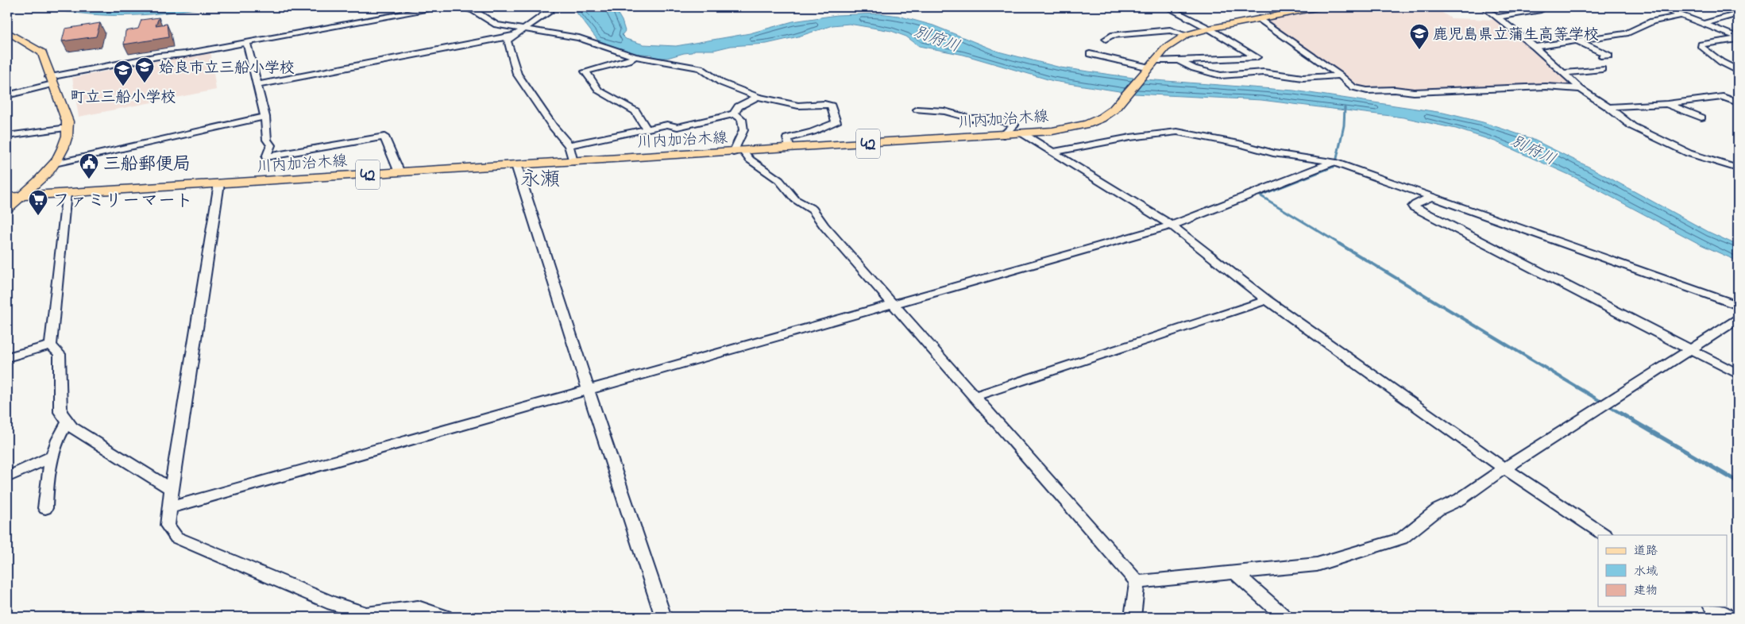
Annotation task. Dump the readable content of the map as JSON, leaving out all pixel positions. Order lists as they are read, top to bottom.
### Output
{
  "streets": {
    "main road": ["川内加治木線", "42"]
  },
  "districts": ["永瀬"],
  "water": ["別府川"],
  "places": {
    "school or university": ["鹿児島県立蒲生高等学校", "姶良市立三船小学校", "町立三船小学校"],
    "public building": ["三船郵便局"],
    "supermarket": ["ファミリーマート"]
  },
  "legend": ["道路", "水域", "建物"]
}
